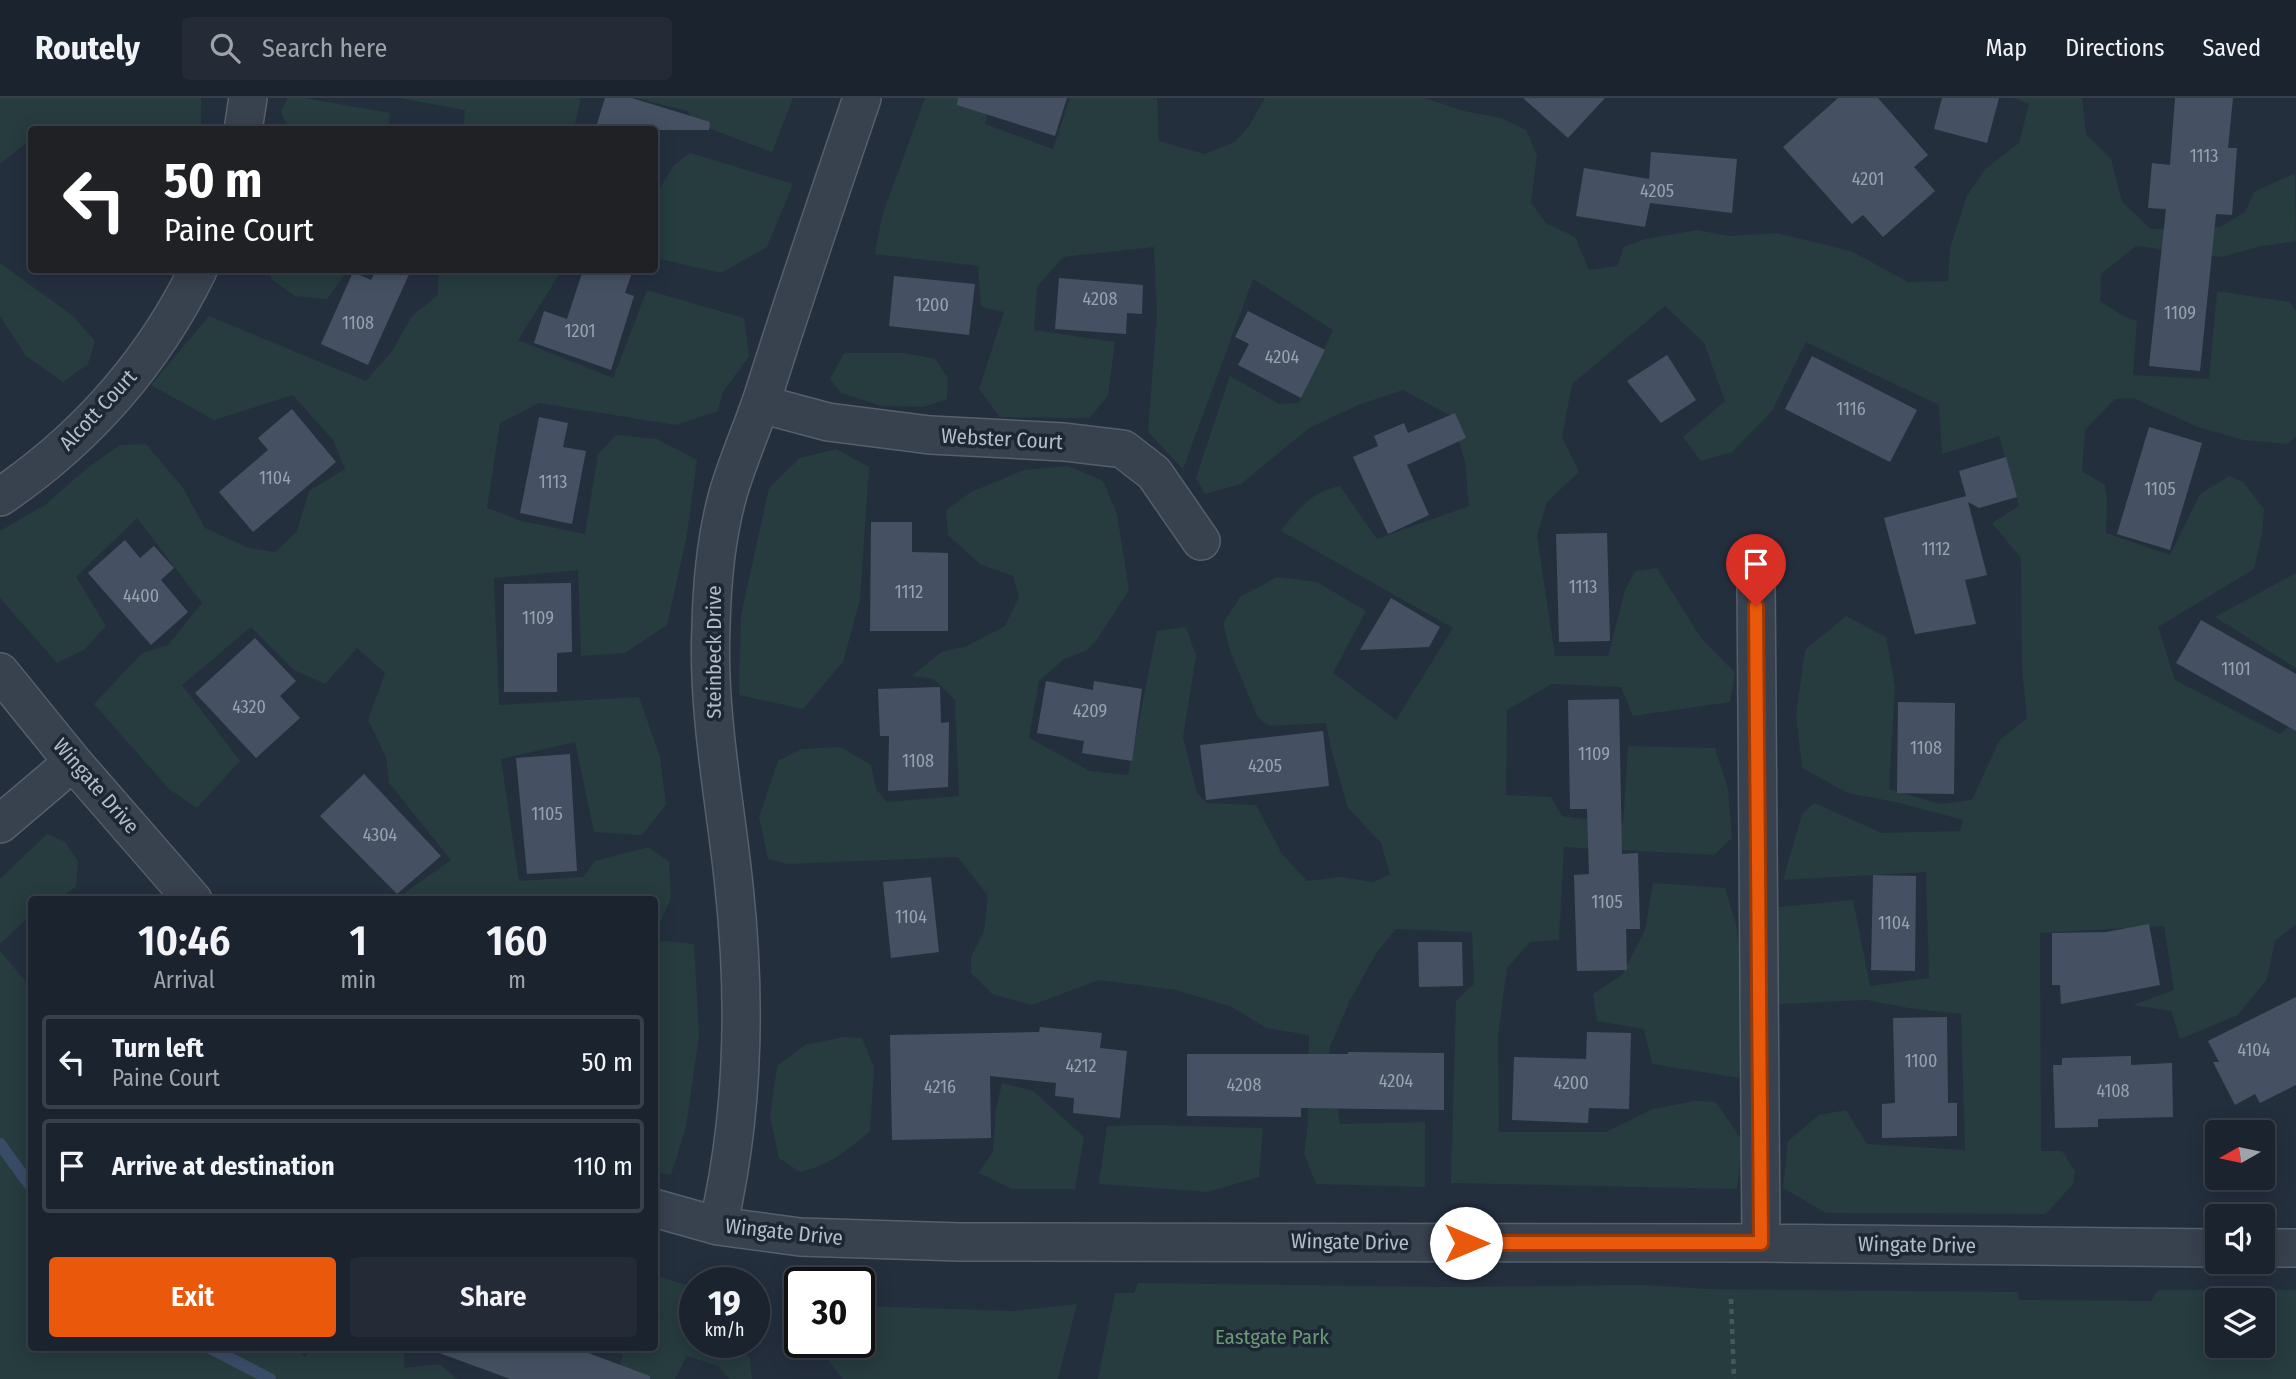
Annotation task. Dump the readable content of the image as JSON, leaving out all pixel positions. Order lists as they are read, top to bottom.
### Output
{
  "streets": {
    "street": [
      "Alcott Court",
      "Webster Court",
      "Steinbeck Drive",
      "Wingate Drive"
    ]
  },
  "crossings": [
    ["Webster Court", "Steinbeck Drive"],
    ["Steinbeck Drive", "Wingate Drive"]
  ],
  "parks": ["Eastgate Park"],
  "house_numbers": [
    "1113",
    "4201",
    "4205",
    "4208",
    "1200",
    "1109",
    "1108",
    "1201",
    "4204",
    "1116",
    "1104",
    "1113",
    "1105",
    "1112",
    "1113",
    "1112",
    "4400",
    "1109",
    "1101",
    "4320",
    "4209",
    "1108",
    "1109",
    "1108",
    "4205",
    "1105",
    "4304",
    "1105",
    "1104",
    "1104",
    "4104",
    "1100",
    "4212",
    "4204",
    "4200",
    "4208",
    "4216",
    "4108"
  ],
  "north": "left",
  "page": {
    "header": "Routely",
    "search": "Search here",
    "nav": ["Map", "Directions", "Saved"],
    "turn": ["50 m", "Paine Court"],
    "eta": [
      "10:46",
      "Arrival",
      "1",
      "min",
      "160",
      "m"
    ],
    "list": [
      {
        "name": "Turn left",
        "note": "Paine Court",
        "value": "50 m"
      },
      {
        "name": "Arrive at destination",
        "value": "110 m"
      }
    ],
    "buttons": ["Exit", "Share"],
    "speed": "19 km/h",
    "limit": "30"
  }
}
